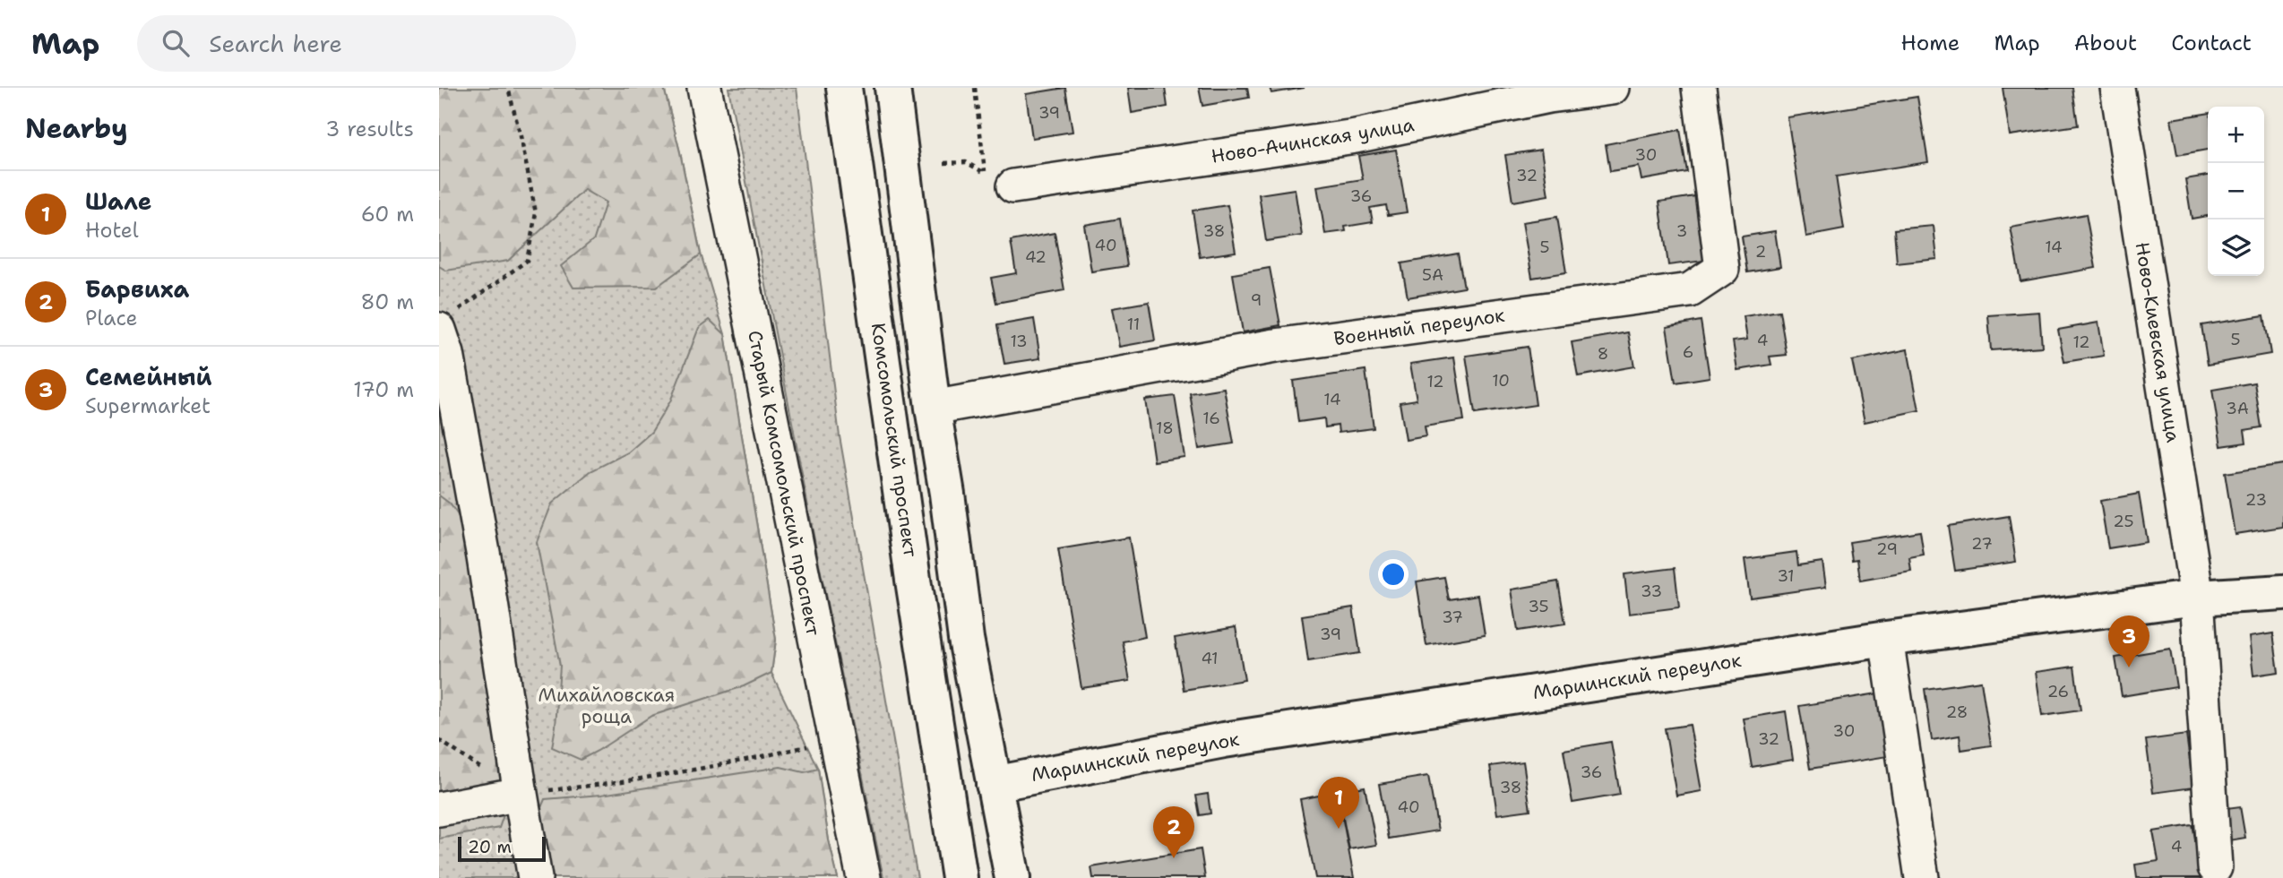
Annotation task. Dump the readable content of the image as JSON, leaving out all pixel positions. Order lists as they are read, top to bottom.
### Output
{
  "streets": {
    "main road": ["Комсомольский проспект", "Мариинский переулок"],
    "street": [
      "Ново-Ачинская улица",
      "Военный переулок",
      "Ново-Киевская улица",
      "Старый Комсомольский проспект"
    ]
  },
  "crossings": [
    ["Ново-Киевская улица", "Мариинский переулок"]
  ],
  "parks": ["Михайловская роща"],
  "house_numbers": [
    "39",
    "30",
    "32",
    "36",
    "38",
    "3",
    "40",
    "5",
    "14",
    "2",
    "42",
    "5А",
    "9",
    "11",
    "5",
    "4",
    "13",
    "12",
    "6",
    "8",
    "10",
    "12",
    "14",
    "3А",
    "16",
    "18",
    "23",
    "25",
    "27",
    "29",
    "31",
    "33",
    "35",
    "37",
    "39",
    "41",
    "26",
    "28",
    "30",
    "32",
    "36",
    "38",
    "40",
    "4"
  ],
  "scale_bar": "20 m",
  "page": {
    "header": "Map",
    "search": "Search here",
    "nav": [
      "Home",
      "Map",
      "About",
      "Contact"
    ],
    "heading": ["Nearby", "3 results"],
    "map_buttons": ["+", "−"],
    "list": [
      {
        "mark": "1",
        "name": "Шале",
        "note": "Hotel",
        "value": "60 m"
      },
      {
        "mark": "2",
        "name": "Барвиха",
        "note": "Place",
        "value": "80 m"
      },
      {
        "mark": "3",
        "name": "Семейный",
        "note": "Supermarket",
        "value": "170 m"
      }
    ],
    "pins": ["3", "1", "2"],
    "scale": "20 m"
  }
}
